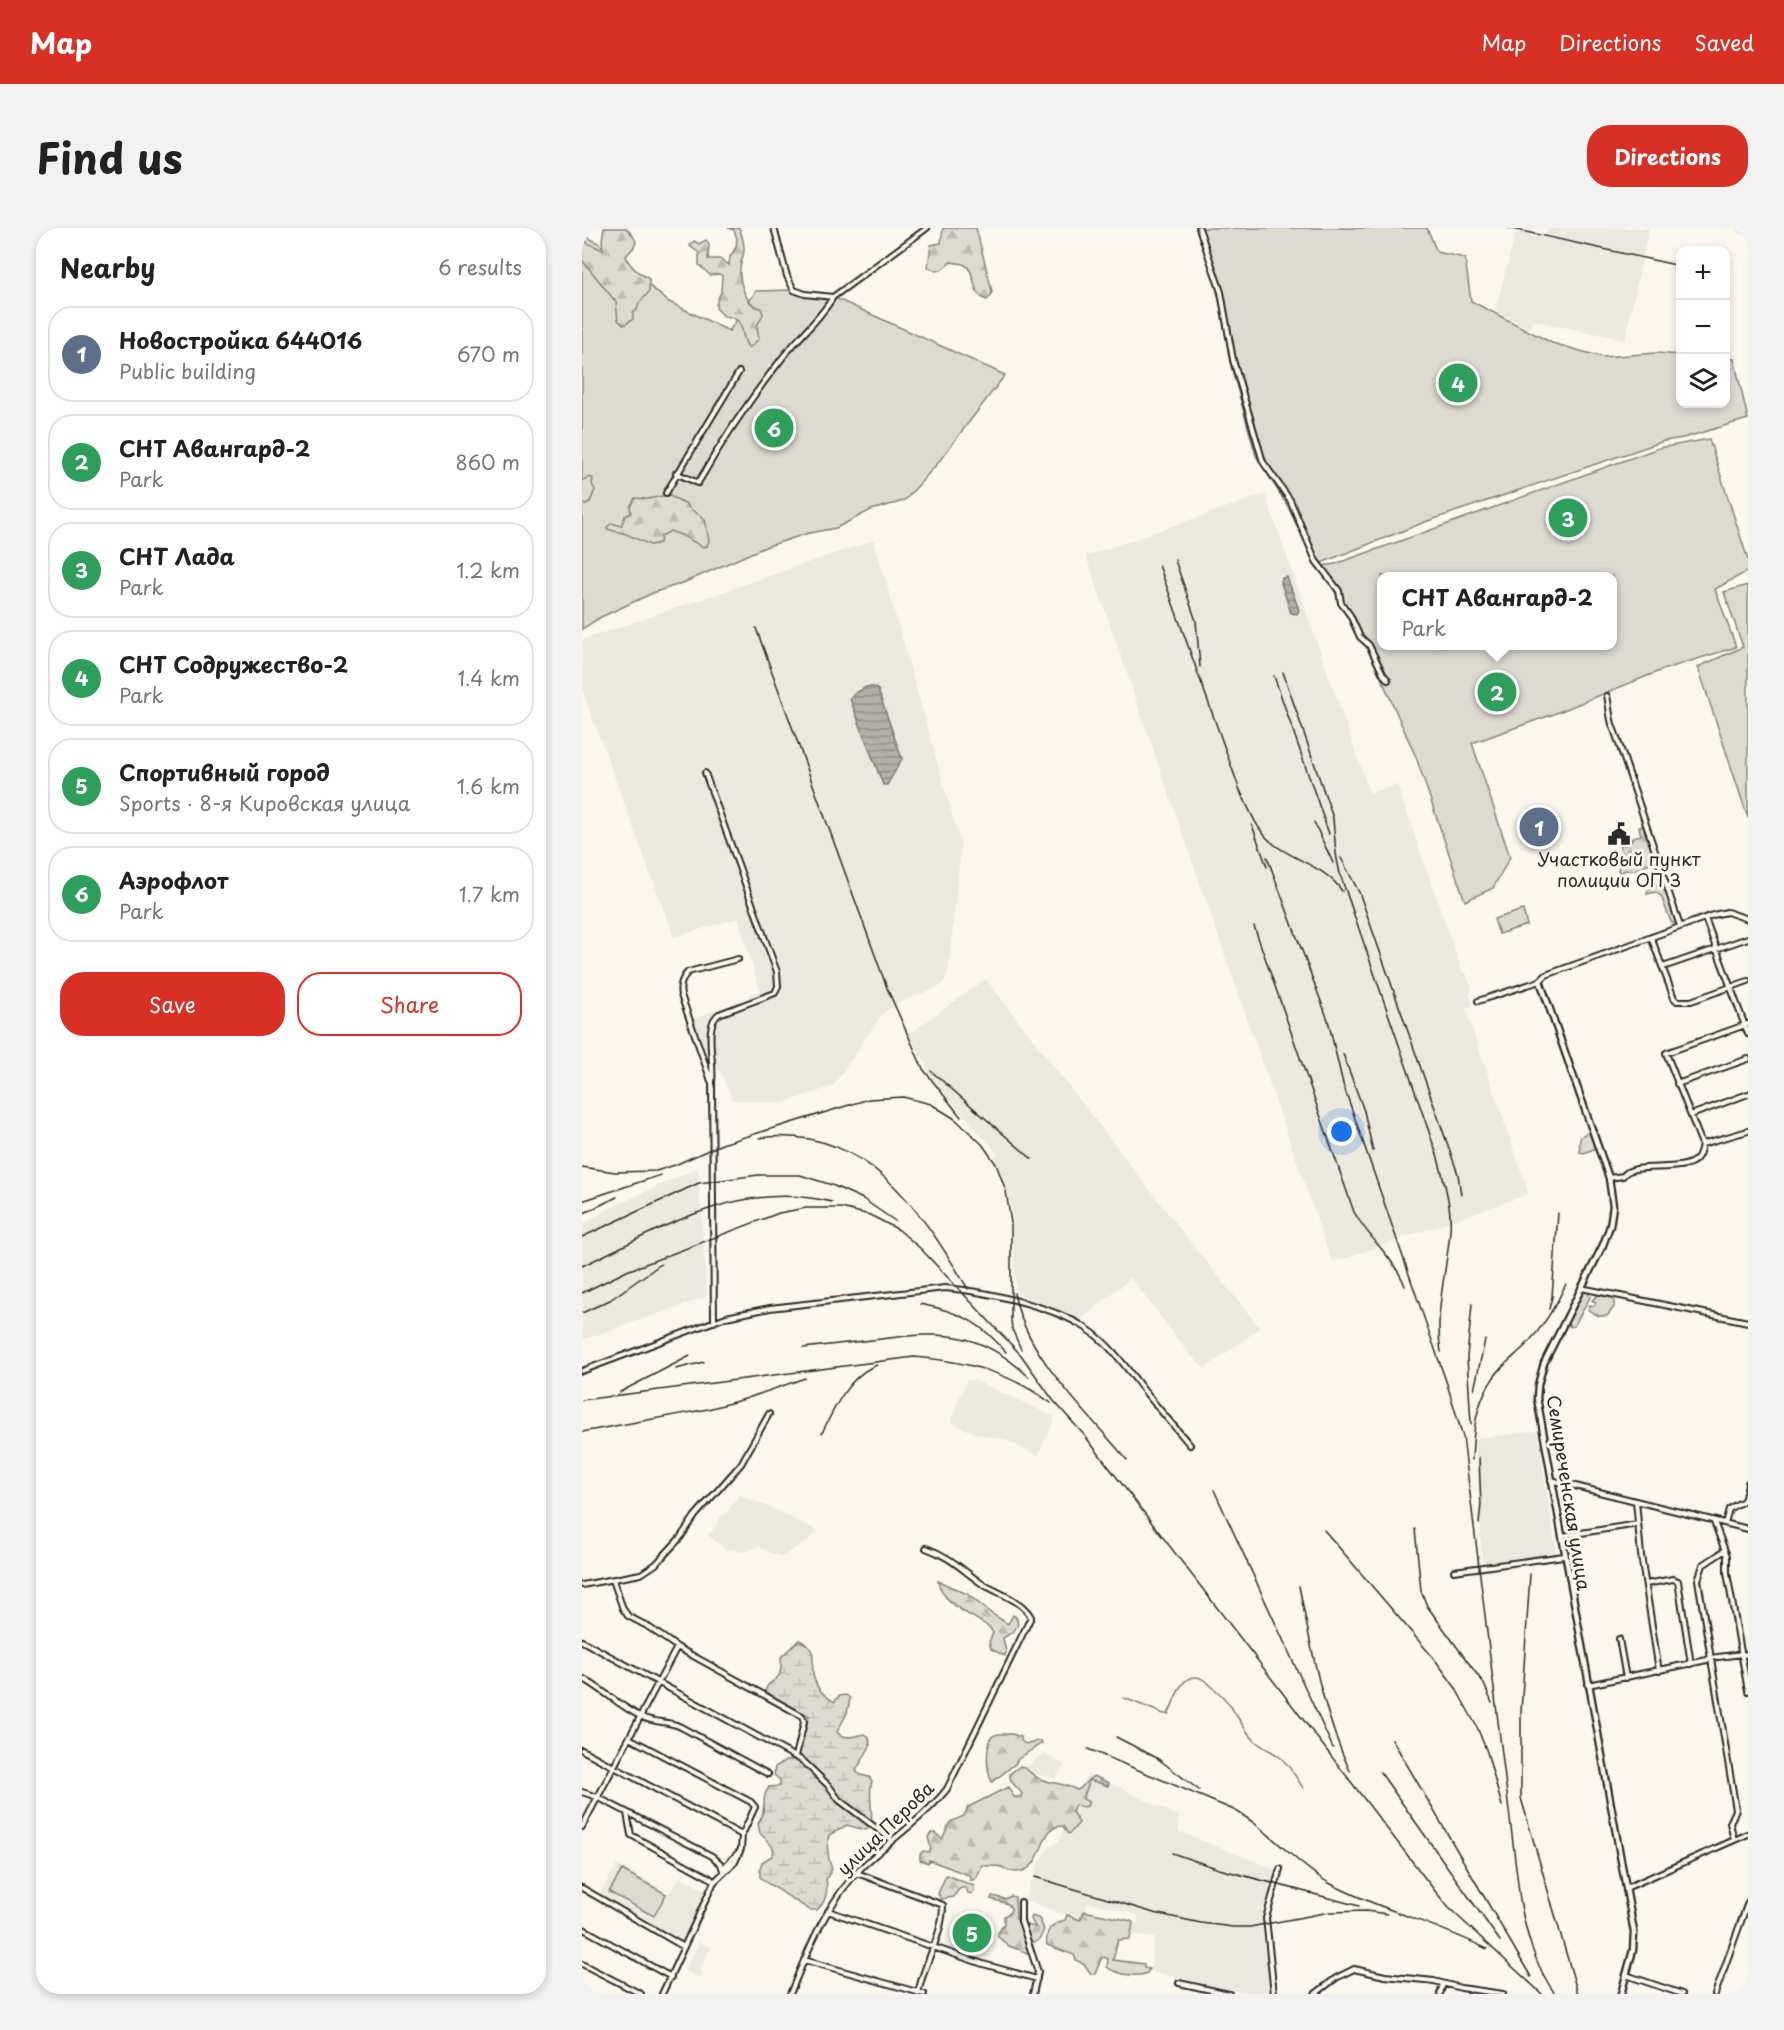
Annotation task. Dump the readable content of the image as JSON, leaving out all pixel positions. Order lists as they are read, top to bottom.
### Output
{
  "streets": {
    "main road": ["Семиреченская улица"],
    "street": ["улица Перова"]
  },
  "places": {
    "public building": ["Участковый пункт полиции ОП 3"]
  },
  "page": {
    "header": "Map",
    "nav": ["Map", "Directions", "Saved"],
    "title": "Find us",
    "buttons": [
      "Directions",
      ["Save", "Share"]
    ],
    "heading": ["Nearby", "6 results"],
    "map_buttons": ["+", "−"],
    "list": [
      {
        "mark": "1",
        "name": "Новостройка 644016",
        "note": "Public building",
        "value": "670 m"
      },
      {
        "mark": "2",
        "name": "СНТ Авангард-2",
        "note": "Park",
        "value": "860 m"
      },
      {
        "mark": "3",
        "name": "СНТ Лада",
        "note": "Park",
        "value": "1.2 km"
      },
      {
        "mark": "4",
        "name": "СНТ Содружество-2",
        "note": "Park",
        "value": "1.4 km"
      },
      {
        "mark": "5",
        "name": "Спортивный город",
        "note": "Sports · 8-я Кировская улица",
        "value": "1.6 km"
      },
      {
        "mark": "6",
        "name": "Аэрофлот",
        "note": "Park",
        "value": "1.7 km"
      }
    ],
    "pins": [
      "4",
      "6",
      "3",
      "2",
      "1",
      "5"
    ],
    "popup": ["СНТ Авангард-2", "Park"]
  }
}
